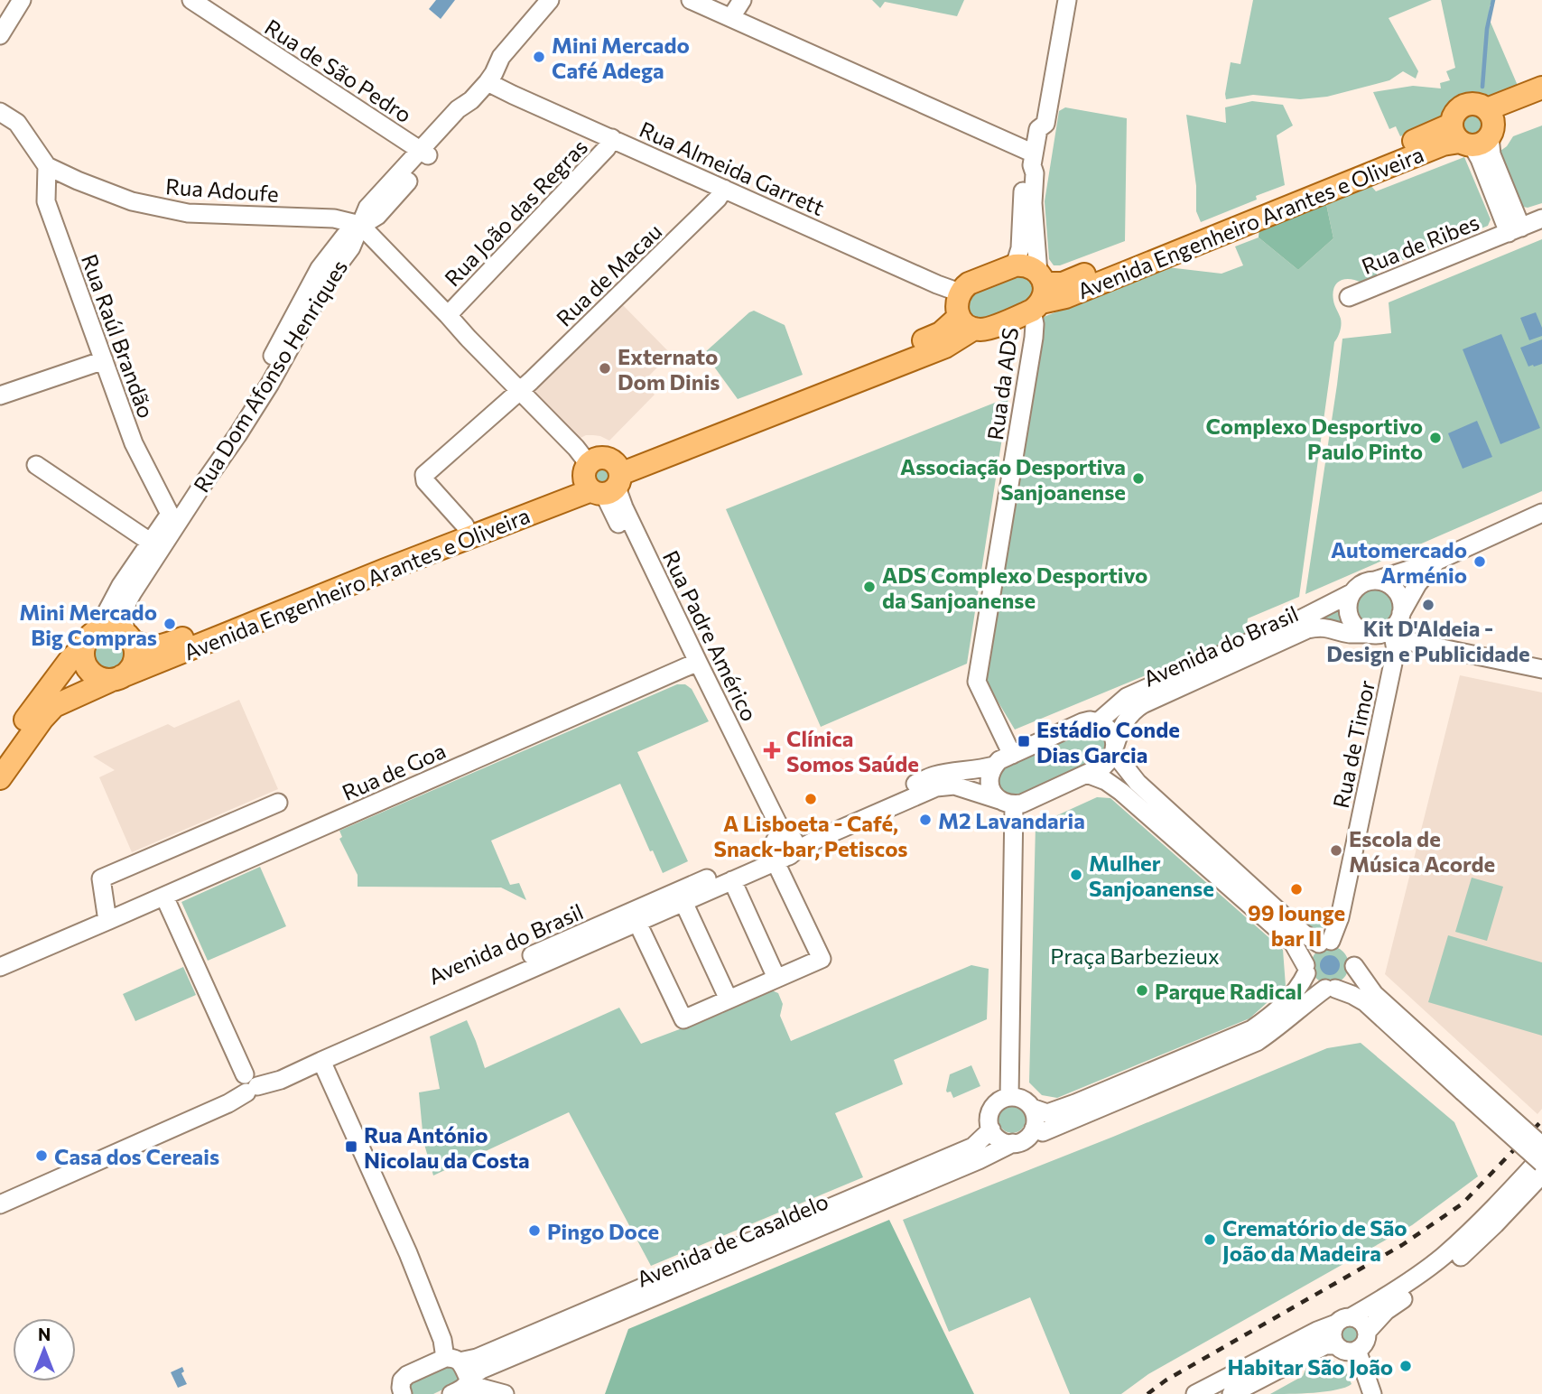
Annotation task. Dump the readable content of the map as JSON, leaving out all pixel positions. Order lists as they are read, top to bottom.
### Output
{
  "streets": {
    "main road": ["Avenida Engenheiro Arantes e Oliveira", "Rua Dom Afonso Henriques"],
    "street": [
      "Rua de São Pedro",
      "Rua Almeida Garrett",
      "Rua Adoufe",
      "Rua João das Regras",
      "Rua de Ribes",
      "Rua de Macau",
      "Rua Raúl Brandão",
      "Rua da ADS",
      "Rua Padre Américo",
      "Avenida do Brasil",
      "Rua de Timor",
      "Rua de Goa",
      "Avenida de Casaldelo"
    ]
  },
  "crossings": [
    ["Rua de São Pedro", "Rua Dom Afonso Henriques"],
    ["Rua Almeida Garrett", "Rua João das Regras"],
    ["Rua Almeida Garrett", "Rua de Macau"],
    ["Rua Almeida Garrett", "Rua Dom Afonso Henriques"],
    ["Rua Adoufe", "Rua Raúl Brandão"],
    ["Rua Adoufe", "Rua Dom Afonso Henriques"],
    ["Rua Adoufe", "Rua Padre Américo"],
    ["Rua João das Regras", "Rua Padre Américo"],
    ["Avenida Engenheiro Arantes e Oliveira", "Rua de Ribes"],
    ["Avenida Engenheiro Arantes e Oliveira", "Rua de Macau"],
    ["Avenida Engenheiro Arantes e Oliveira", "Rua Dom Afonso Henriques"],
    ["Avenida Engenheiro Arantes e Oliveira", "Rua da ADS"],
    ["Avenida Engenheiro Arantes e Oliveira", "Rua Padre Américo"],
    ["Rua de Macau", "Rua Padre Américo"],
    ["Rua Raúl Brandão", "Rua Dom Afonso Henriques"],
    ["Rua Dom Afonso Henriques", "Rua Padre Américo"],
    ["Rua da ADS", "Avenida do Brasil"],
    ["Rua Padre Américo", "Avenida do Brasil"],
    ["Rua Padre Américo", "Rua de Goa"],
    ["Avenida do Brasil", "Rua de Timor"],
    ["Rua de Timor", "Avenida de Casaldelo"]
  ],
  "parks": ["Praça Barbezieux"],
  "places": {
    "other": [
      "Mini Mercado Café Adega",
      "Externato Dom Dinis",
      "Complexo Desportivo Paulo Pinto",
      "Associação Desportiva Sanjoanense",
      "Automercado Arménio",
      "ADS Complexo Desportivo da Sanjoanense",
      "Kit D'Aldeia - Design e Publicidade",
      "Mini Mercado Big Compras",
      "A Lisboeta - Café, Snack-bar, Petiscos",
      "M2 Lavandaria",
      "Escola de Música Acorde",
      "Mulher Sanjoanense",
      "99 lounge bar II",
      "Parque Radical",
      "Casa dos Cereais",
      "Pingo Doce",
      "Crematório de São João da Madeira",
      "Habitar São João"
    ],
    "transit": ["Estádio Conde Dias Garcia", "Rua António Nicolau da Costa"],
    "health": ["Clínica Somos Saúde"]
  },
  "north": "top"
}
